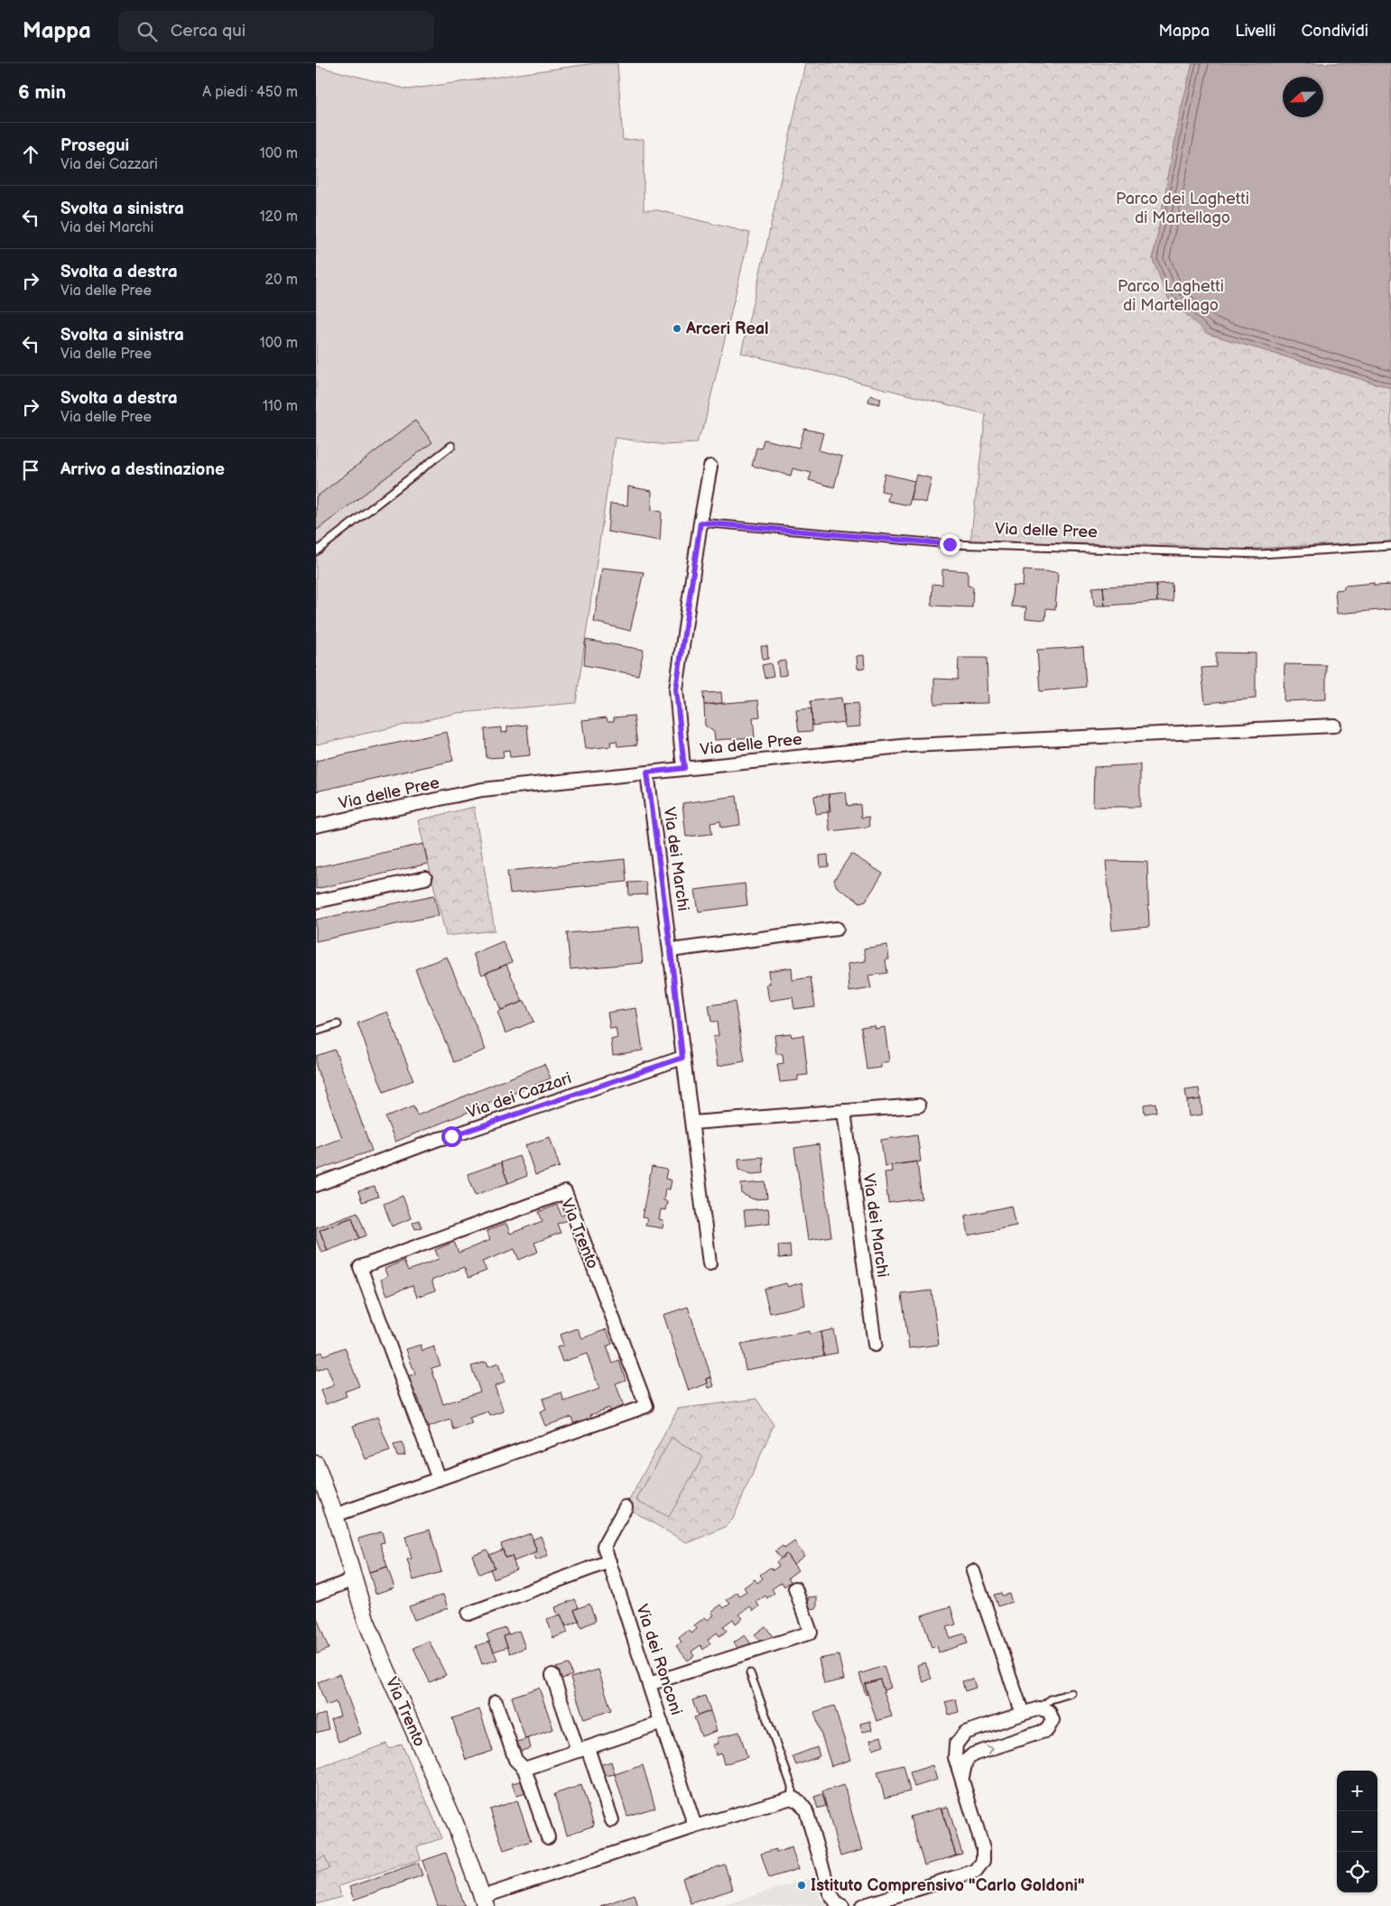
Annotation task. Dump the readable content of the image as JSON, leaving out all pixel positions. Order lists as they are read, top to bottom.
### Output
{
  "streets": {
    "street": [
      "Via delle Pree",
      "Via dei Marchi",
      "Via dei Cazzari",
      "Via Trento",
      "Via dei Ronconi"
    ]
  },
  "crossings": [
    ["Via delle Pree", "Via dei Marchi"],
    ["Via dei Marchi", "Via dei Cazzari"]
  ],
  "parks": ["Parco dei Laghetti di Martellago", "Parco Laghetti di Martellago"],
  "places": ["Arceri Real", "Istituto Comprensivo \"Carlo Goldoni\""],
  "north": "left",
  "page": {
    "header": "Mappa",
    "search": "Cerca qui",
    "nav": ["Mappa", "Livelli", "Condividi"],
    "heading": ["6 min", "A piedi · 450 m"],
    "list": [
      ["Prosegui", "Via dei Cazzari", "100 m"],
      ["Svolta a sinistra", "Via dei Marchi", "120 m"],
      ["Svolta a destra", "Via delle Pree", "20 m"],
      ["Svolta a sinistra", "Via delle Pree", "100 m"],
      ["Svolta a destra", "Via delle Pree", "110 m"],
      "Arrivo a destinazione"
    ],
    "map_buttons": ["+", "−"]
  }
}
